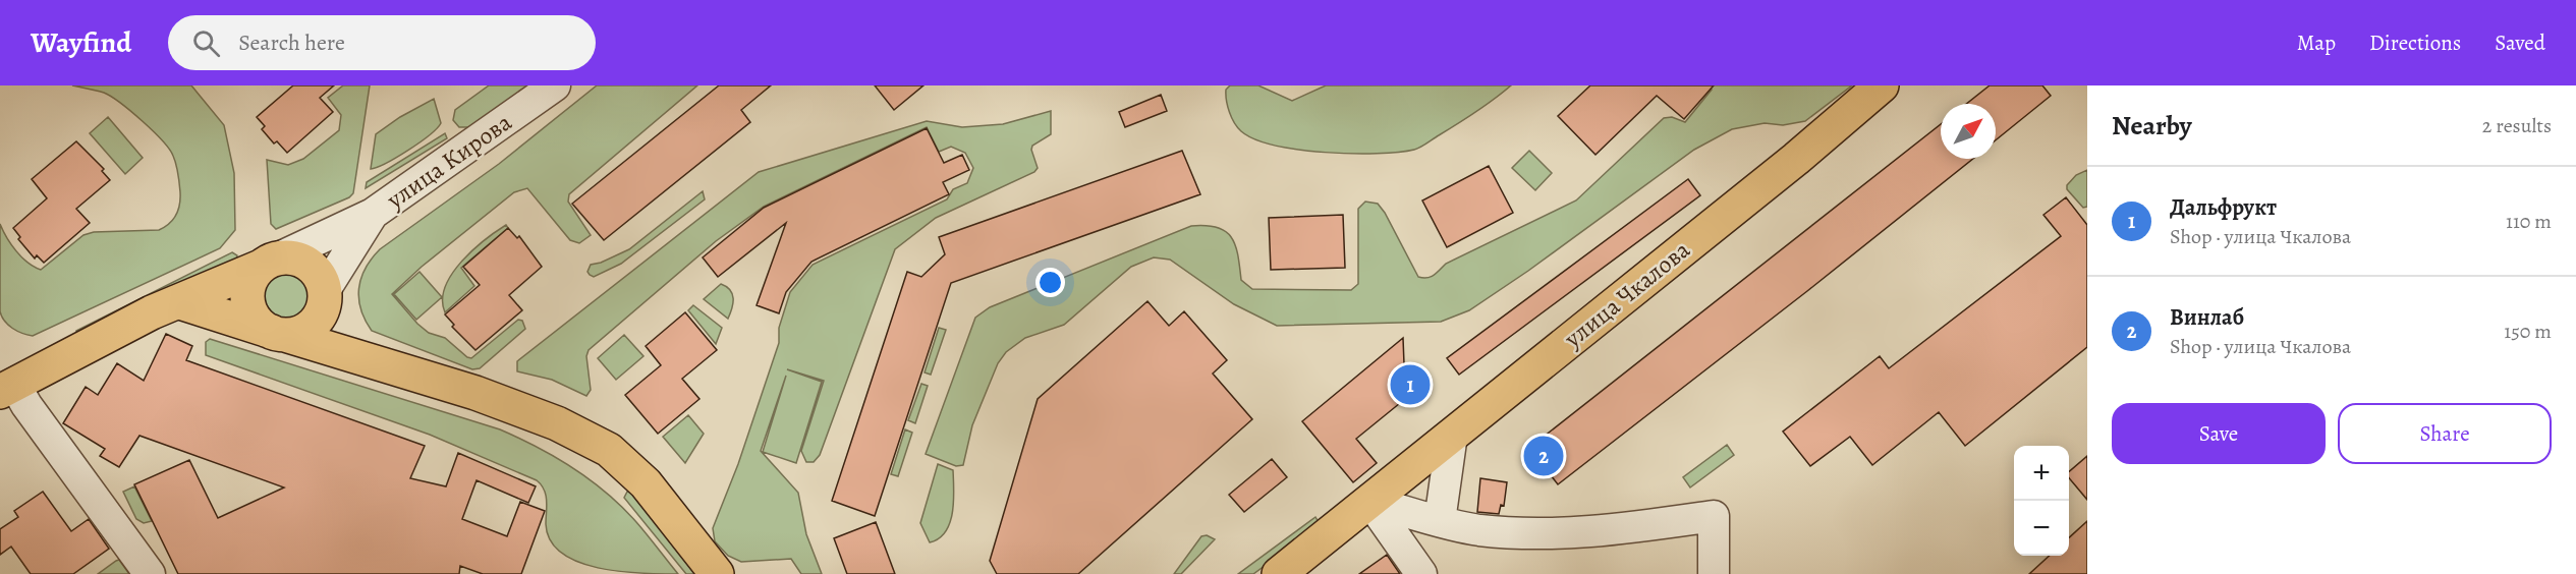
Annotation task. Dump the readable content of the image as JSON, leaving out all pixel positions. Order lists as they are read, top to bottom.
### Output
{
  "streets": {
    "main road": ["улица Кирова", "улица Чкалова"]
  },
  "north": "top right",
  "page": {
    "header": "Wayfind",
    "search": "Search here",
    "nav": ["Map", "Directions", "Saved"],
    "heading": ["Nearby", "2 results"],
    "list": [
      {
        "mark": "1",
        "name": "Дальфрукт",
        "note": "Shop · улица Чкалова",
        "value": "110 m"
      },
      {
        "mark": "2",
        "name": "Винлаб",
        "note": "Shop · улица Чкалова",
        "value": "150 m"
      }
    ],
    "pins": ["1", "2"],
    "buttons": ["Save", "Share"],
    "map_buttons": ["+", "−"]
  }
}
